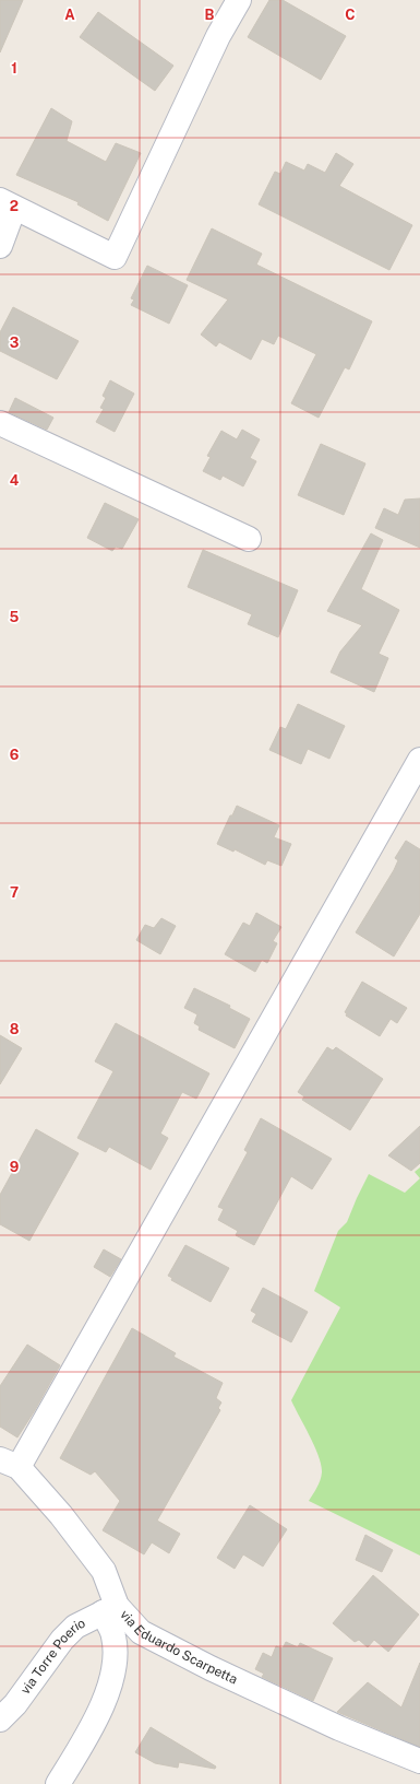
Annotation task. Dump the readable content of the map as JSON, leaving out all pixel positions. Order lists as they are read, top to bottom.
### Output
{
  "streets": {
    "street": ["via Eduardo Scarpetta", "via Torre Poerio"]
  },
  "crossings": [
    ["via Eduardo Scarpetta", "via Torre Poerio"]
  ],
  "grid": {
    "columns": ["A", "B", "C"],
    "rows": [
      "1",
      "2",
      "3",
      "4",
      "5",
      "6",
      "7",
      "8",
      "9"
    ]
  }
}
